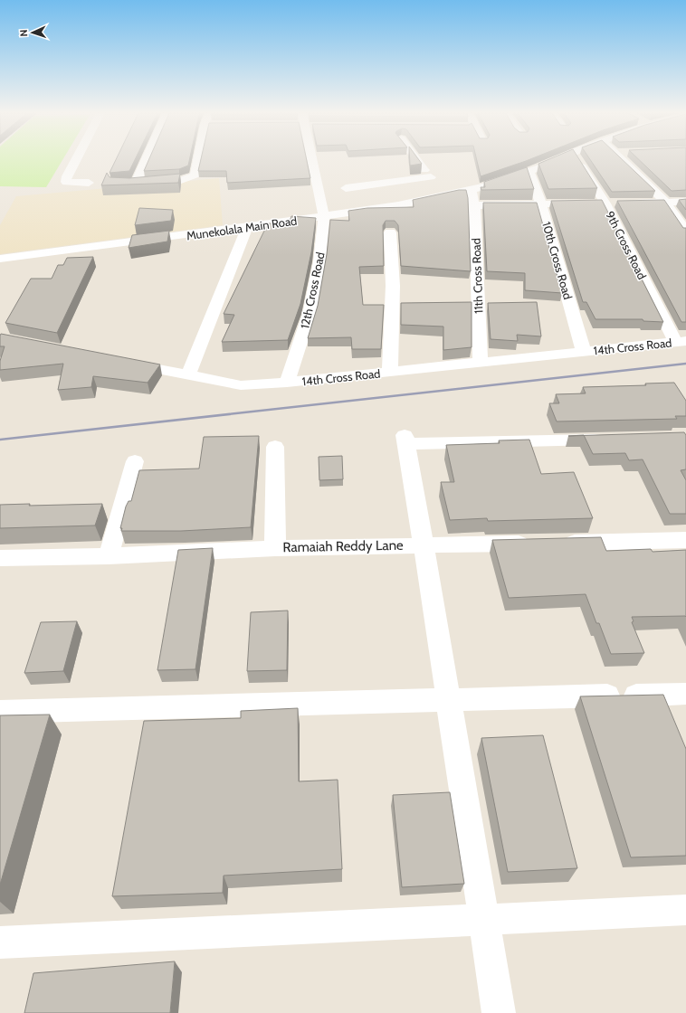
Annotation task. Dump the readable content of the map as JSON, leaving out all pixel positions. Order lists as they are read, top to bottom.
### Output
{
  "streets": {
    "street": [
      "Munekolala Main Road",
      "9th Cross Road",
      "10th Cross Road",
      "11th Cross Road",
      "12th Cross Road",
      "14th Cross Road",
      "Ramaiah Reddy Lane"
    ]
  },
  "crossings": [
    ["Munekolala Main Road", "10th Cross Road"],
    ["Munekolala Main Road", "11th Cross Road"],
    ["Munekolala Main Road", "12th Cross Road"],
    ["9th Cross Road", "14th Cross Road"],
    ["10th Cross Road", "14th Cross Road"],
    ["11th Cross Road", "14th Cross Road"],
    ["12th Cross Road", "14th Cross Road"]
  ],
  "north": "left"
}
